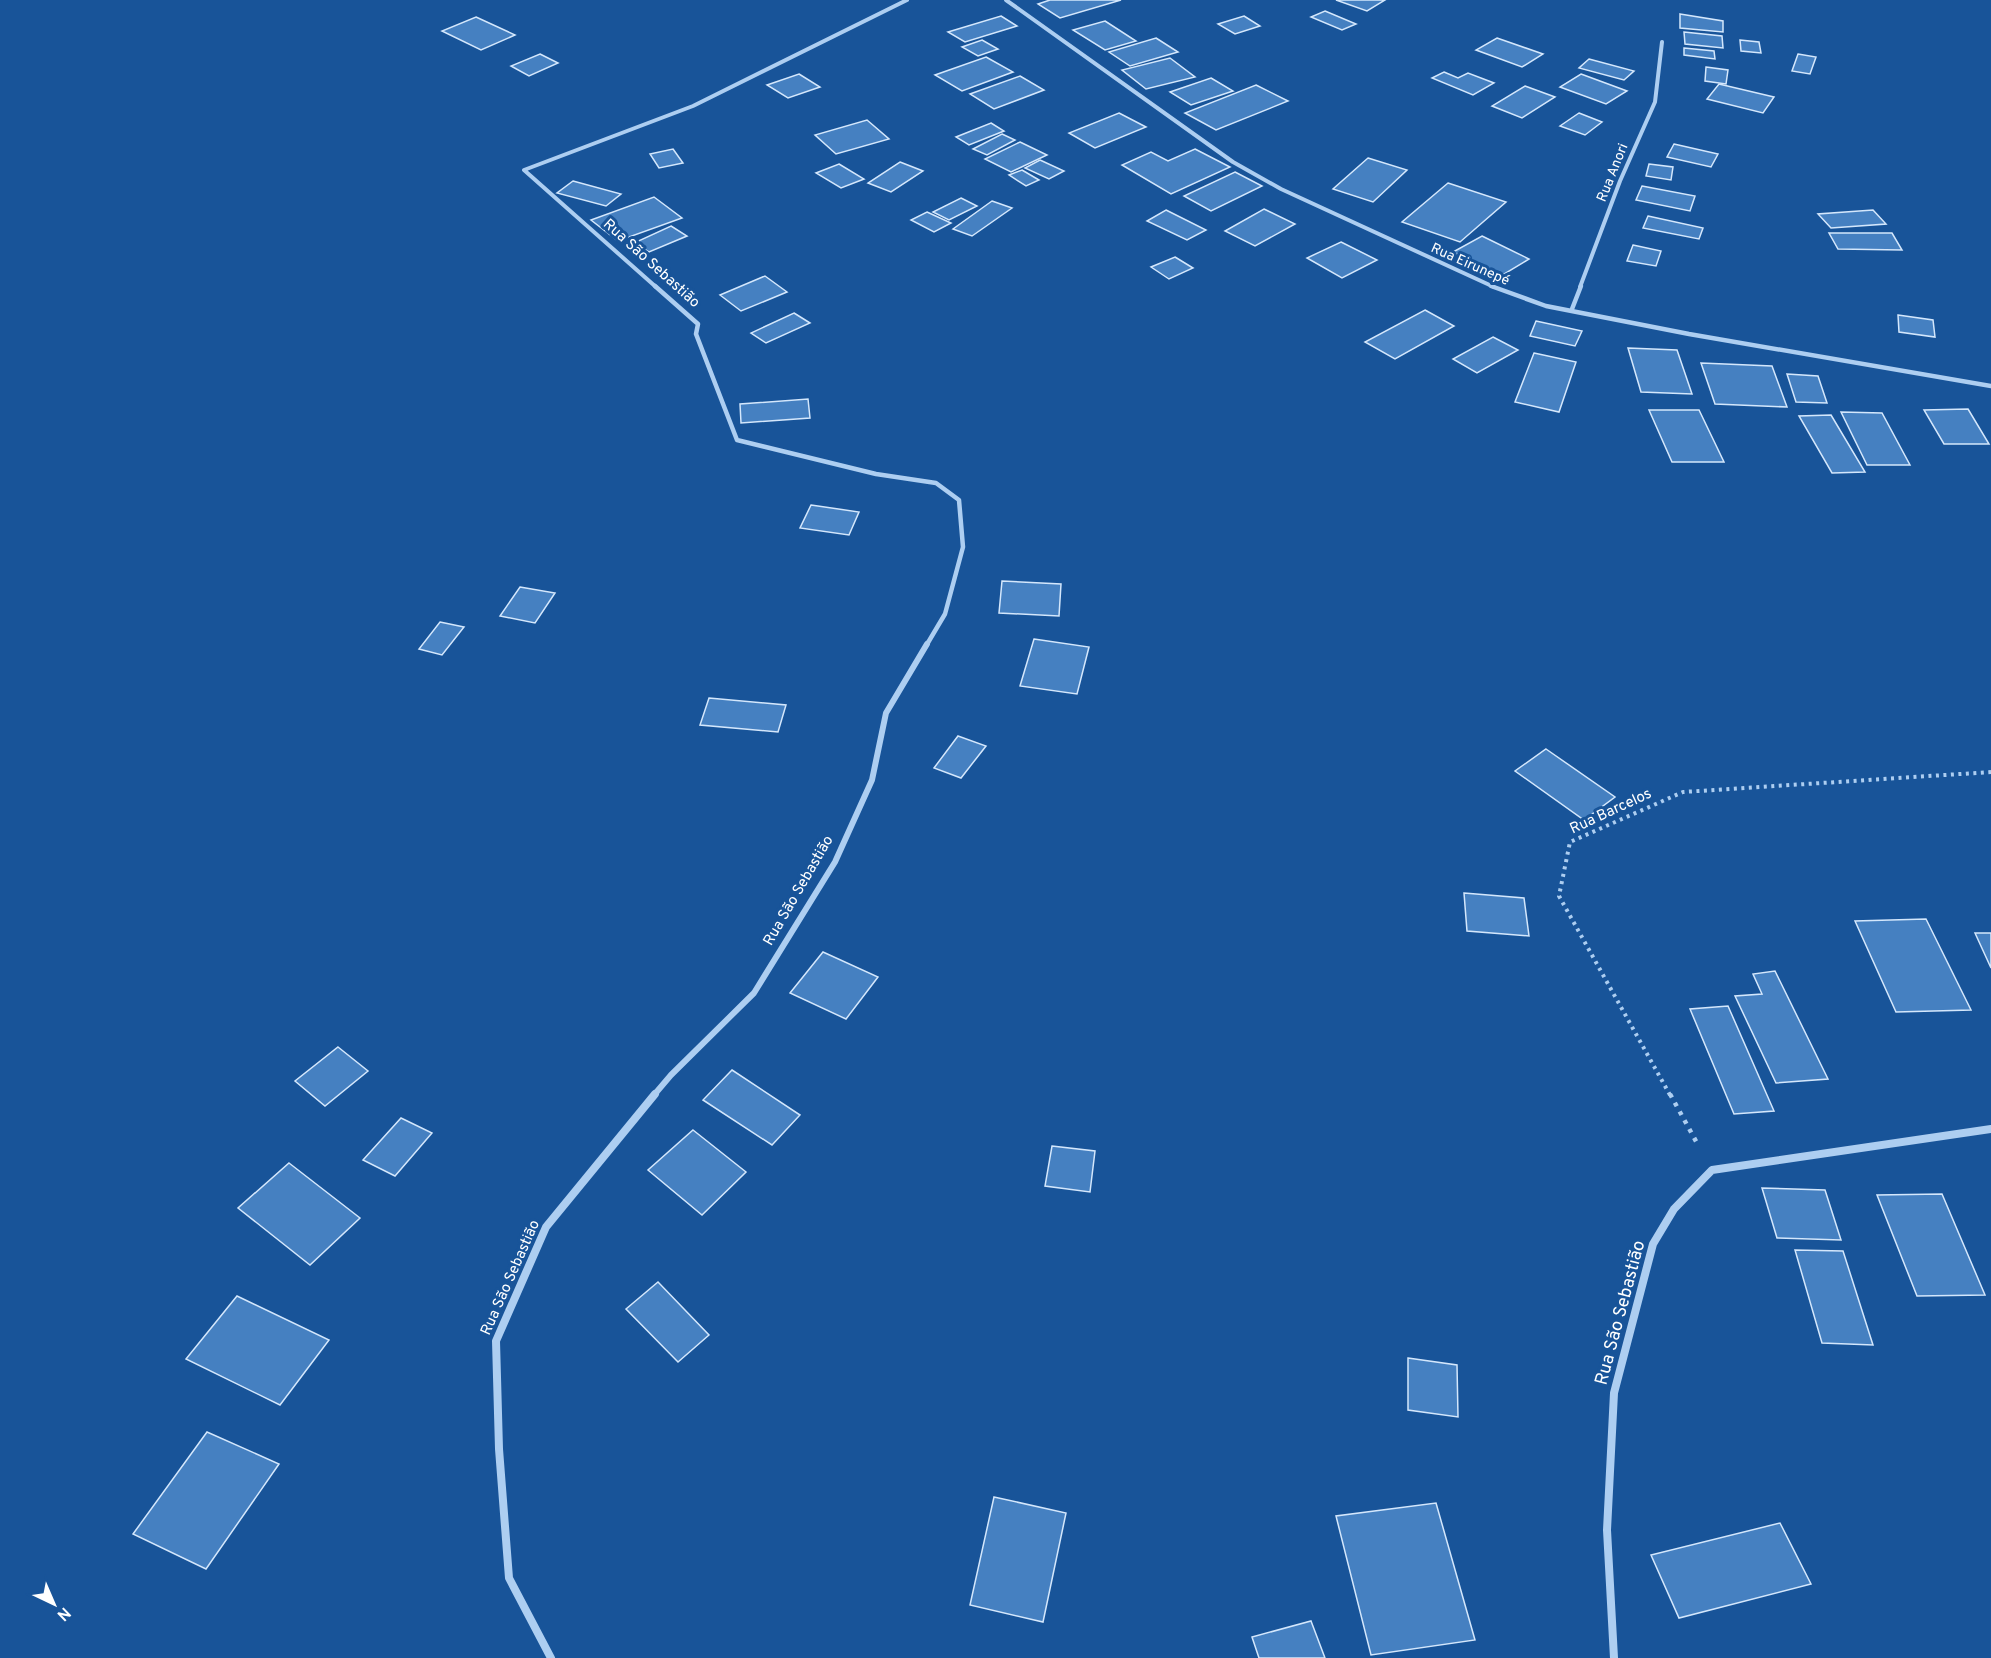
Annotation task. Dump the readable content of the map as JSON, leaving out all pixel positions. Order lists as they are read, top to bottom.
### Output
{
  "streets": {
    "street": ["Rua Anori", "Rua São Sebastião", "Rua Eirunepé"],
    "path": ["Rua Barcelos"]
  },
  "crossings": [
    ["Rua Anori", "Rua Eirunepé"],
    ["Rua São Sebastião", "Rua Barcelos"]
  ],
  "north": "bottom right"
}
